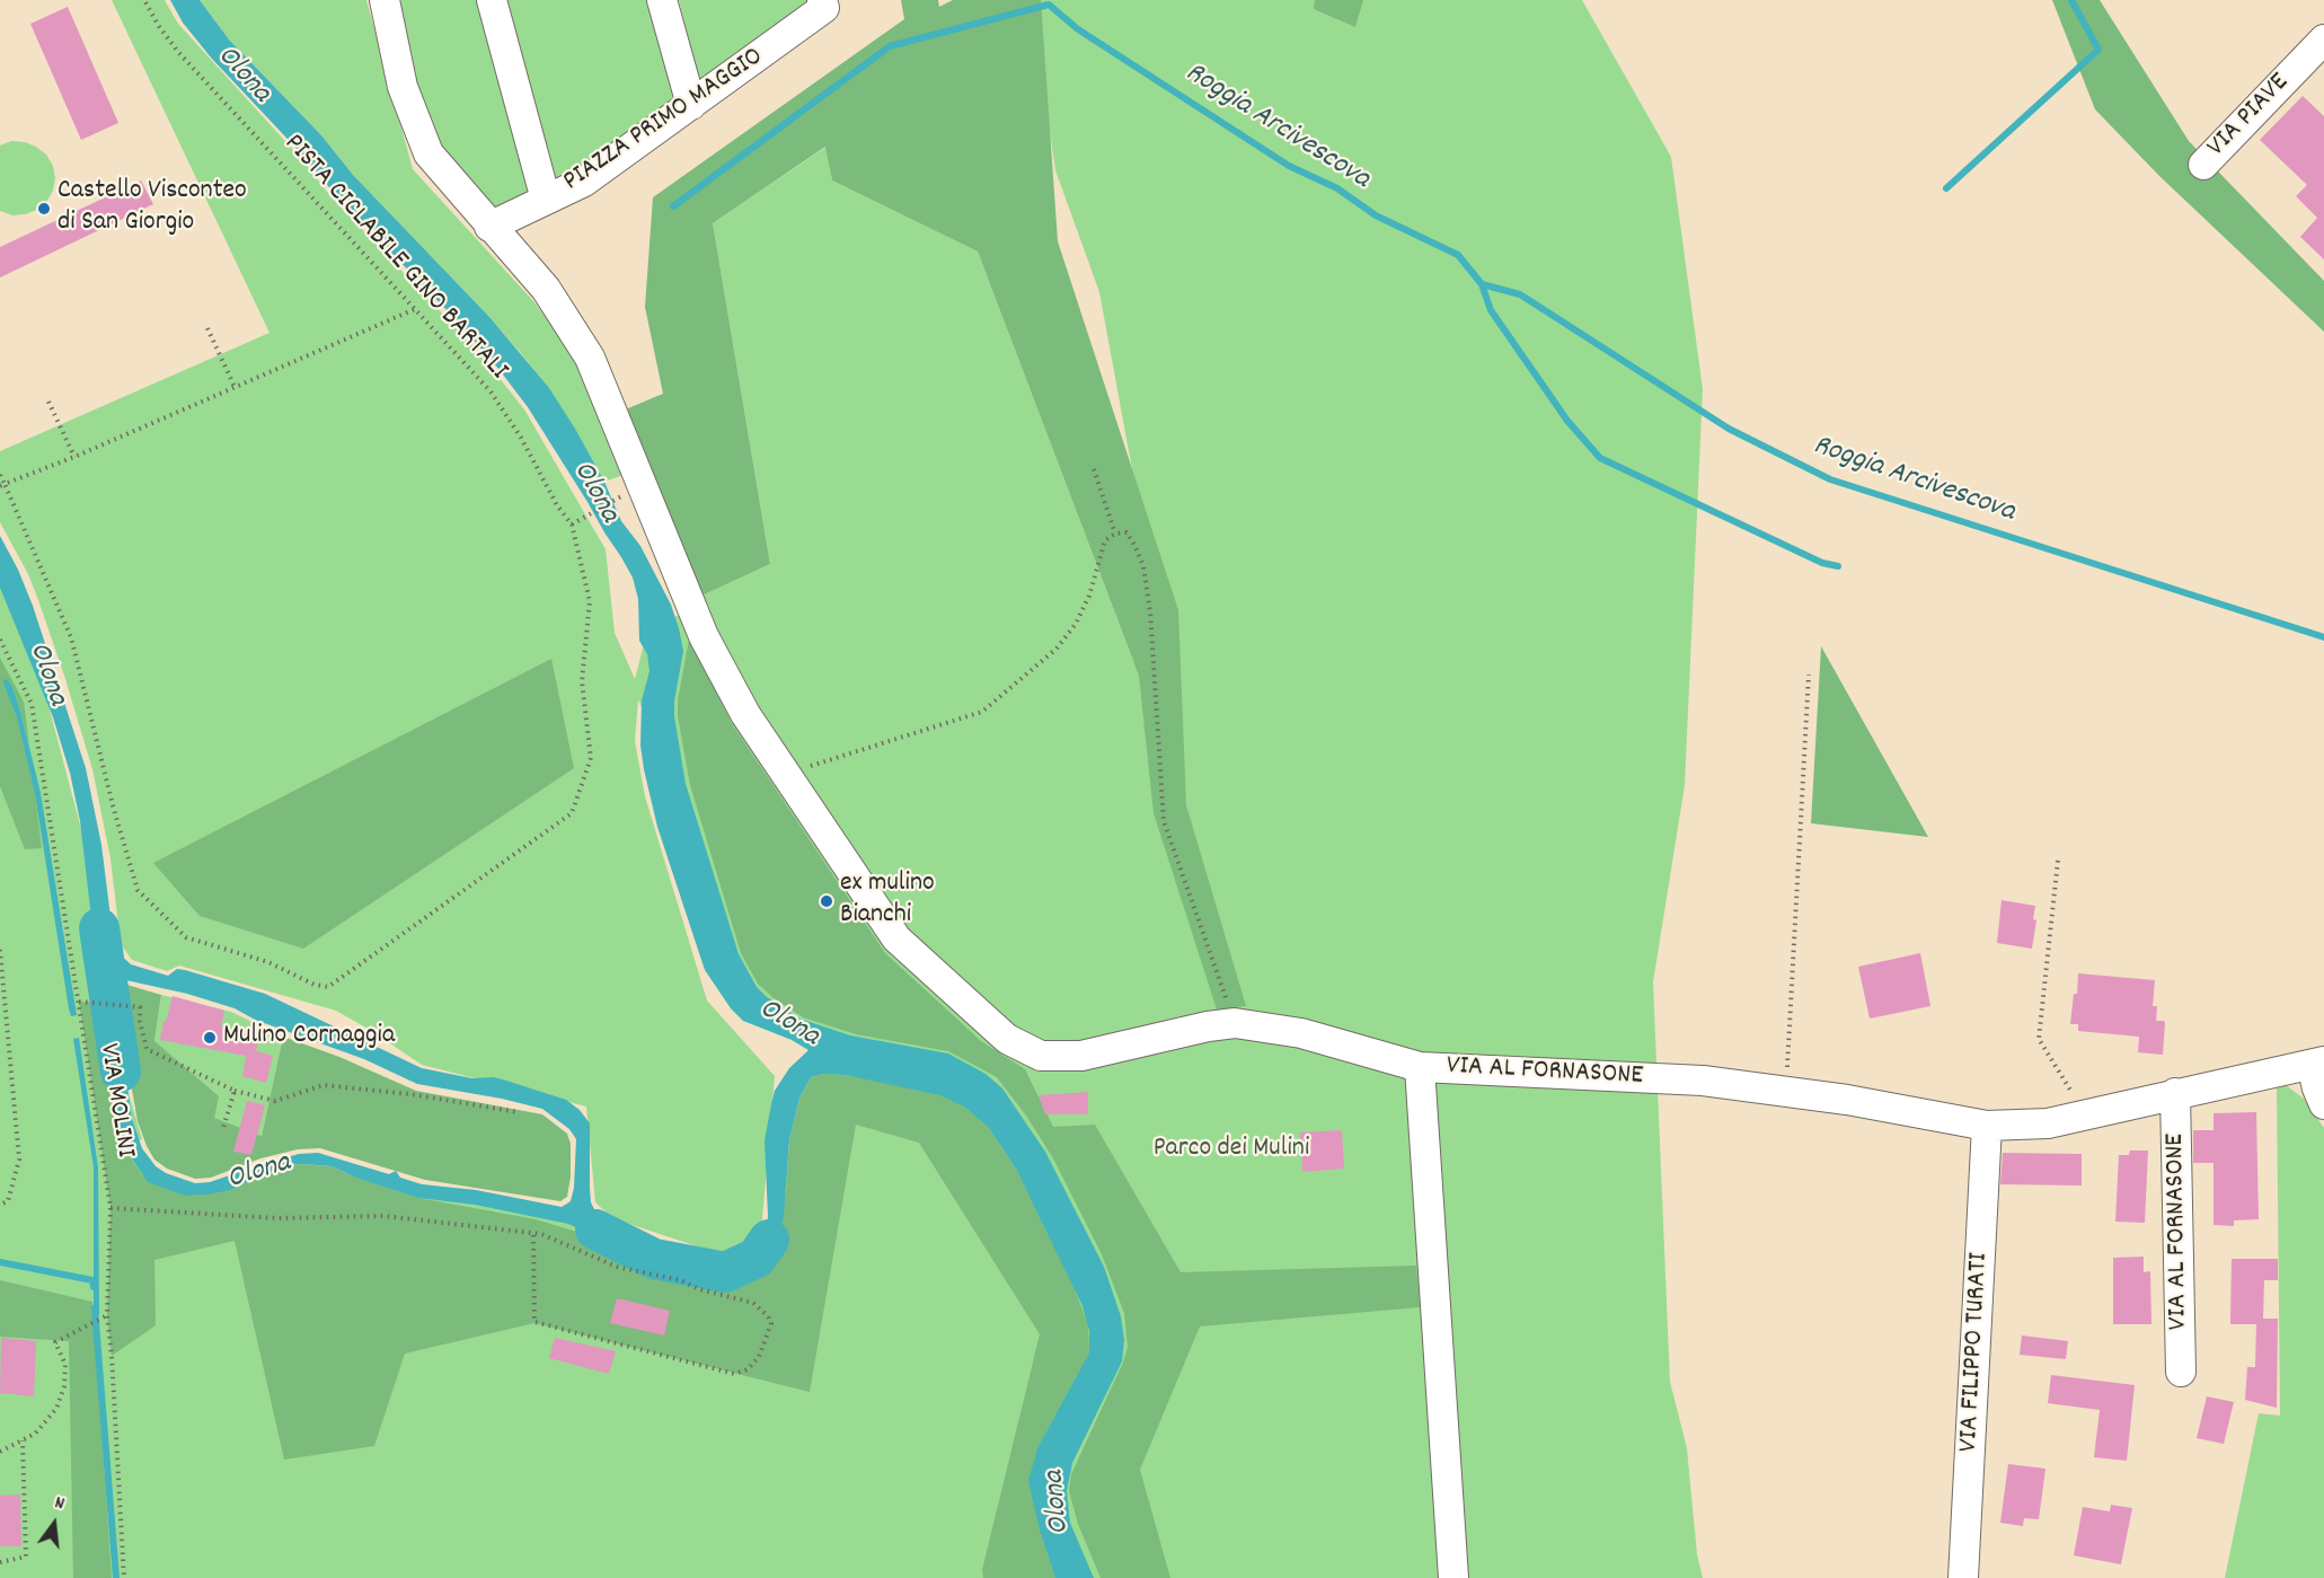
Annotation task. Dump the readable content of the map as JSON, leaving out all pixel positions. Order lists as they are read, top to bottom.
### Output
{
  "streets": {
    "street": [
      "VIA PIAVE",
      "PIAZZA PRIMO MAGGIO",
      "VIA AL FORNASONE",
      "VIA FILIPPO TURATI"
    ],
    "path": ["PISTA CICLABILE GINO BARTALI", "VIA MOLINI"]
  },
  "crossings": [
    ["VIA AL FORNASONE", "VIA FILIPPO TURATI"]
  ],
  "water": ["Olona", "Roggia Arcivescova"],
  "parks": ["Parco dei Mulini"],
  "places": ["Castello Visconteo di San Giorgio", "ex mulino Bianchi", "Mulino Cornaggia"],
  "north": "top"
}
